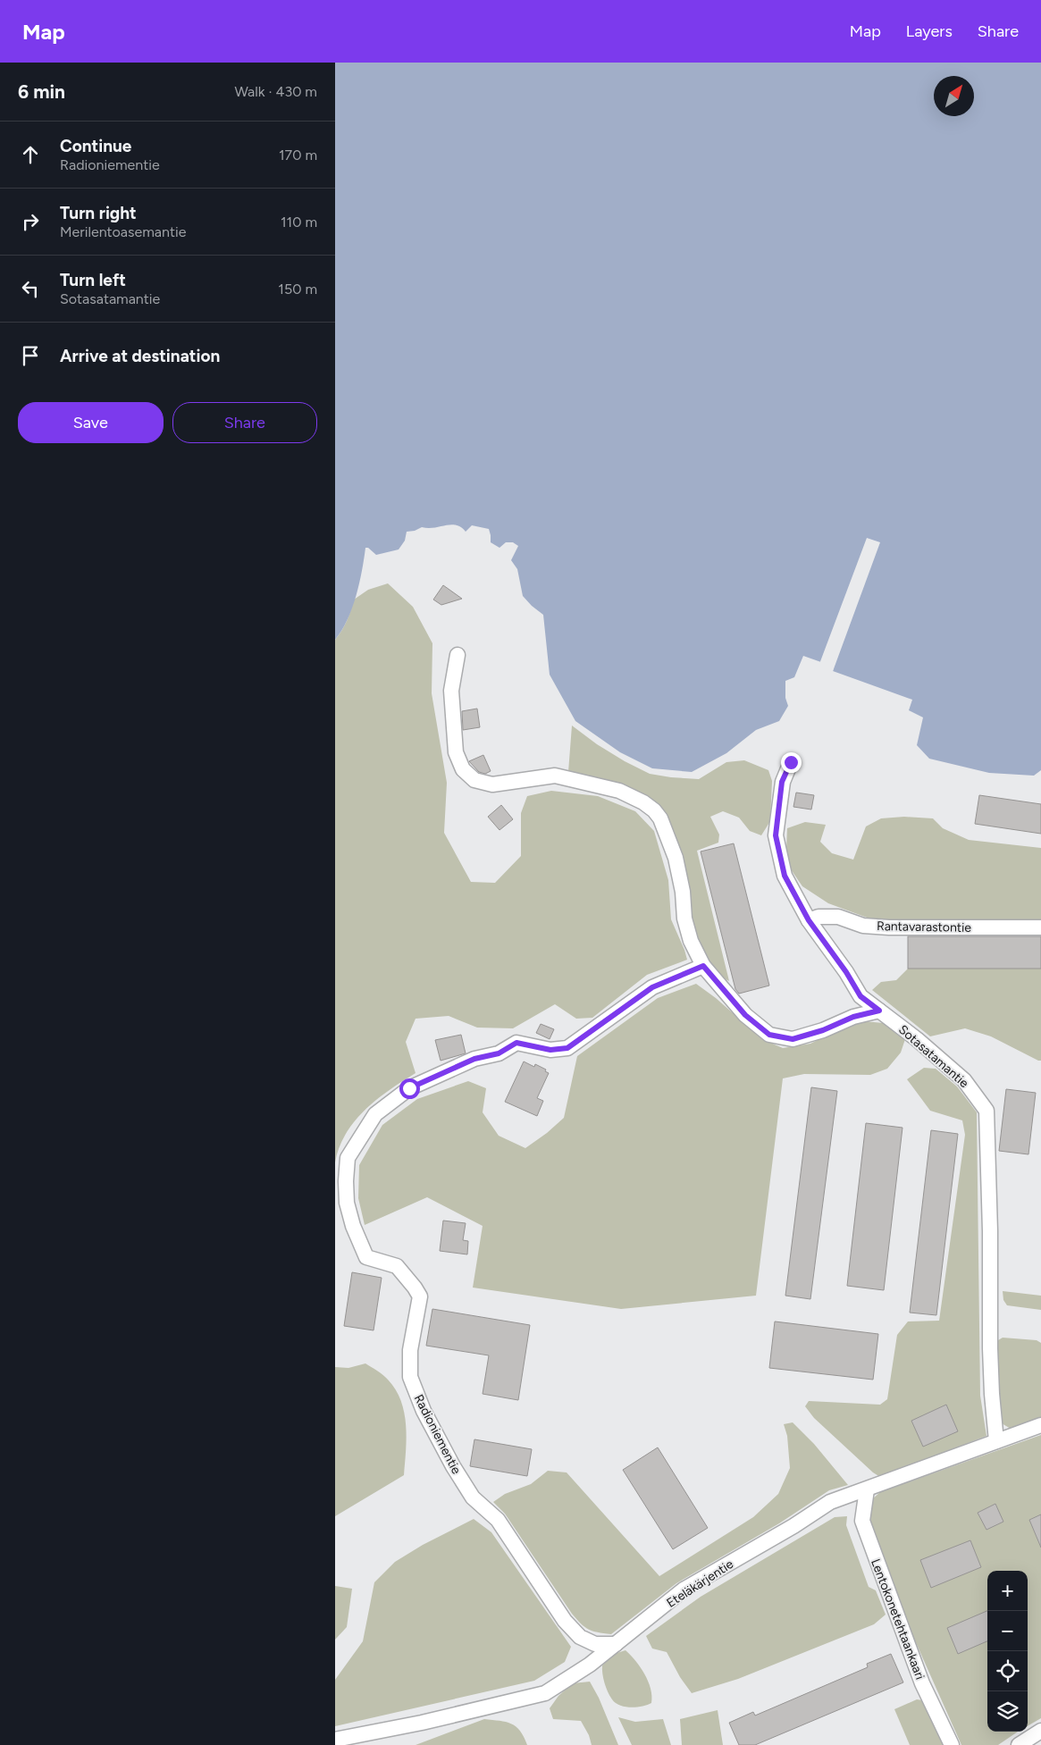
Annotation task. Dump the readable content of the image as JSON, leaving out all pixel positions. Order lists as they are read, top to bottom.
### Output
{
  "streets": {
    "street": [
      "Rantavarastontie",
      "Sotasatamantie",
      "Radioniementie",
      "Eteläkärjentie",
      "Lentokonetehtaankaari"
    ]
  },
  "crossings": [
    ["Rantavarastontie", "Sotasatamantie"],
    ["Sotasatamantie", "Eteläkärjentie"],
    ["Radioniementie", "Eteläkärjentie"],
    ["Eteläkärjentie", "Lentokonetehtaankaari"]
  ],
  "north": "top right",
  "page": {
    "header": "Map",
    "nav": ["Map", "Layers", "Share"],
    "heading": ["6 min", "Walk · 430 m"],
    "list": [
      ["Continue", "Radioniementie", "170 m"],
      ["Turn right", "Merilentoasemantie", "110 m"],
      ["Turn left", "Sotasatamantie", "150 m"],
      "Arrive at destination"
    ],
    "buttons": ["Save", "Share"],
    "map_buttons": ["+", "−"]
  }
}
